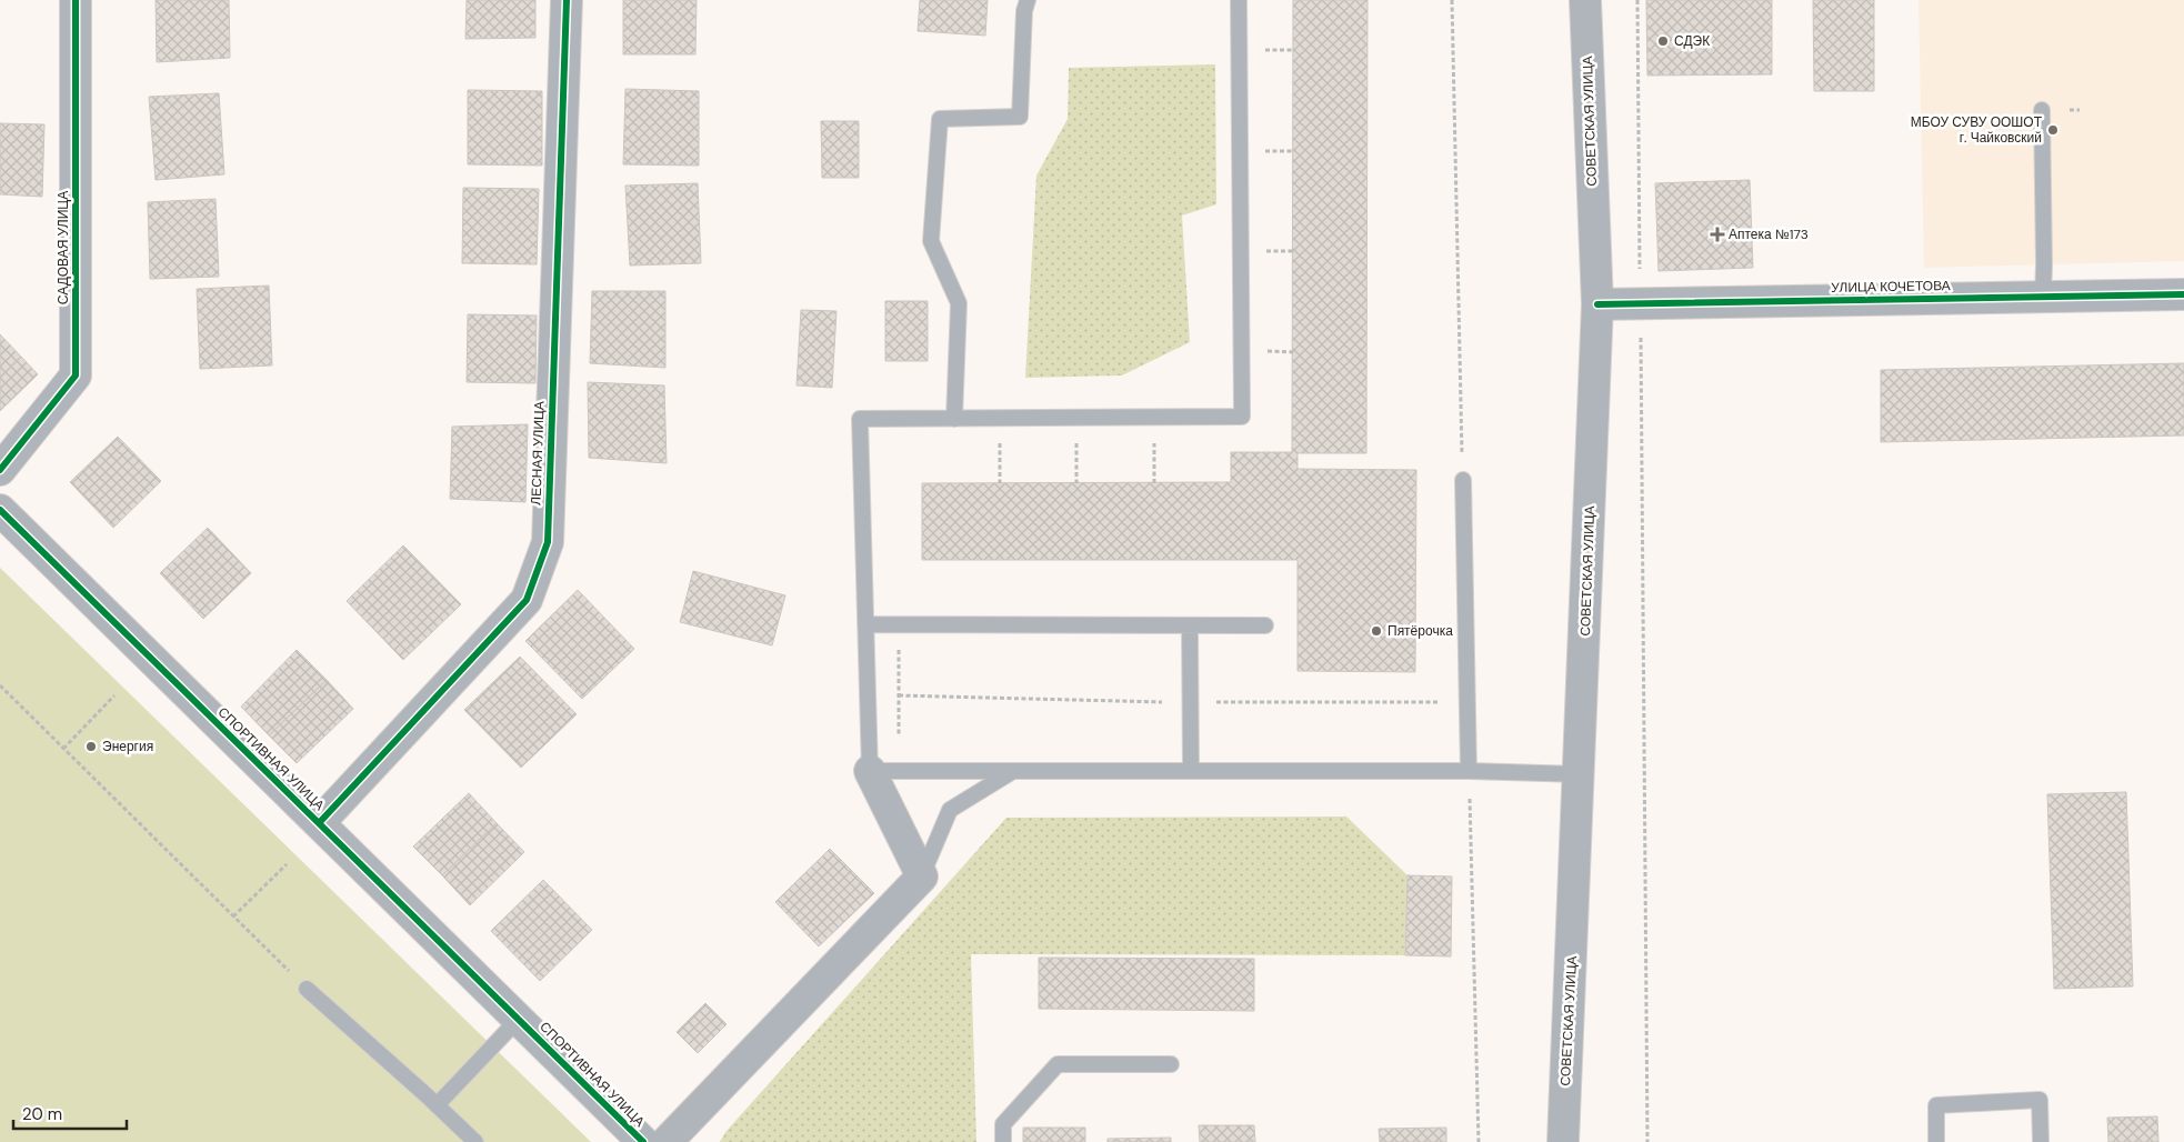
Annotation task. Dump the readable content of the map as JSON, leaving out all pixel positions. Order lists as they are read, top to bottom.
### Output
{
  "streets": {
    "main road": ["СОВЕТСКАЯ УЛИЦА"],
    "street": [
      "САДОВАЯ УЛИЦА",
      "УЛИЦА КОЧЕТОВА",
      "ЛЕСНАЯ УЛИЦА",
      "СПОРТИВНАЯ УЛИЦА"
    ]
  },
  "crossings": [
    ["СОВЕТСКАЯ УЛИЦА", "УЛИЦА КОЧЕТОВА"],
    ["ЛЕСНАЯ УЛИЦА", "СПОРТИВНАЯ УЛИЦА"]
  ],
  "places": {
    "other": [
      "СДЭК",
      "МБОУ СУВУ ООШОТ г. Чайковский",
      "Пятёрочка",
      "Энергия"
    ],
    "health": ["Аптека №173"]
  },
  "scale_bar": "20 m"
}
